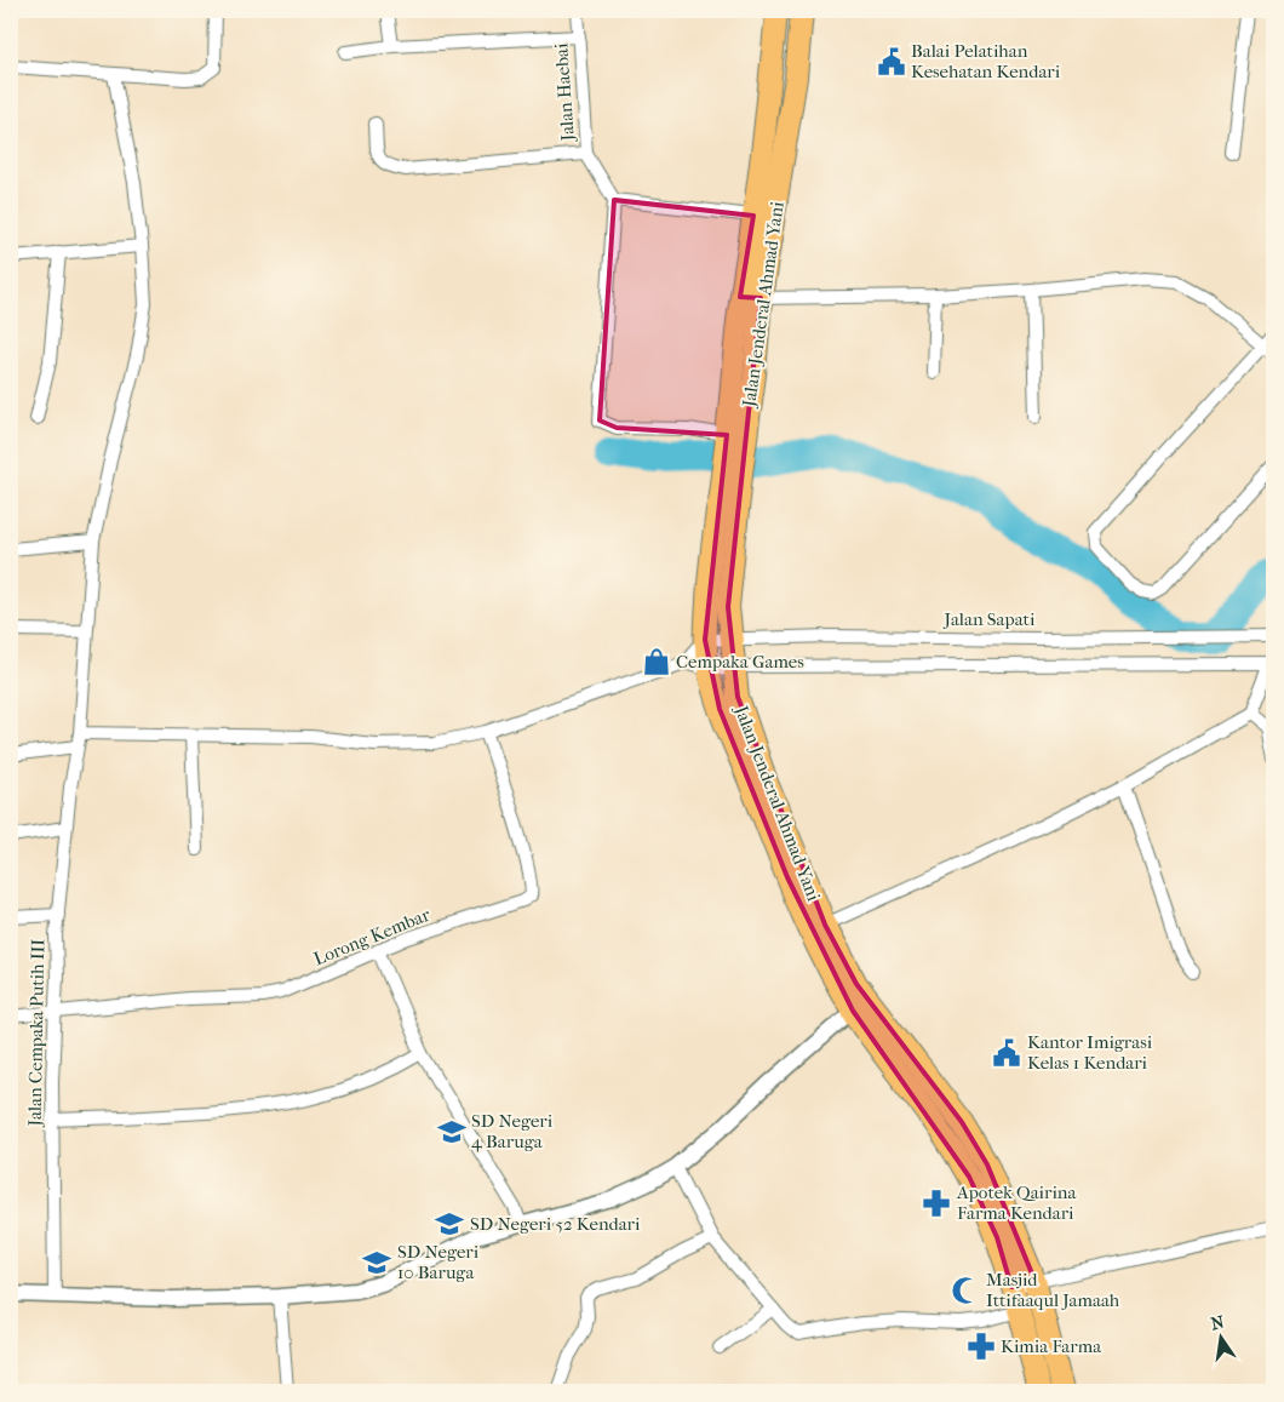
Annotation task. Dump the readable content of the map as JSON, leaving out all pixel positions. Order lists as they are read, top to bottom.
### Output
{
  "streets": {
    "highway": ["Jalan Jenderal Ahmad Yani"],
    "street": [
      "Jalan Haebai",
      "Jalan Sapati",
      "Lorong Kembar",
      "Jalan Cempaka Putih III"
    ]
  },
  "crossings": [
    ["Jalan Jenderal Ahmad Yani", "Jalan Sapati"],
    ["Lorong Kembar", "Jalan Cempaka Putih III"]
  ],
  "places": {
    "public building": ["Balai Pelatihan Kesehatan Kendari", "Kantor Imigrasi Kelas 1 Kendari"],
    "shop": ["Cempaka Games"],
    "school or university": ["SD Negeri 4 Baruga", "SD Negeri 52 Kendari", "SD Negeri 10 Baruga"],
    "pharmacy": ["Apotek Qairina Farma Kendari", "Kimia Farma"],
    "mosque": ["Masjid Ittifaaqul Jamaah"]
  },
  "north": "top"
}
